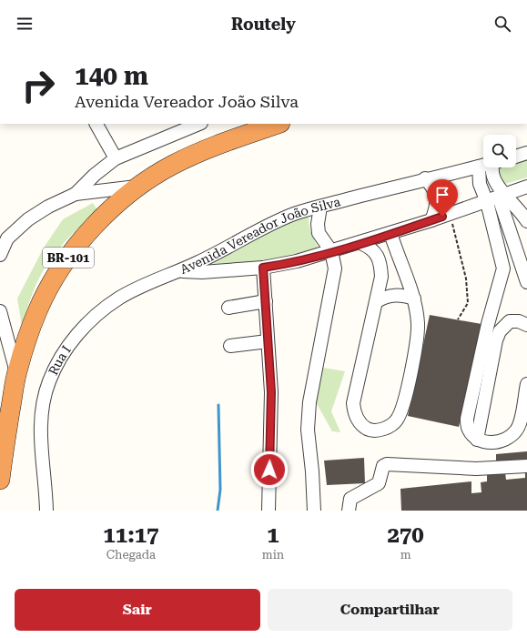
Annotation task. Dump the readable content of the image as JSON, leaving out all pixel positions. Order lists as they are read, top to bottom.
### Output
{
  "streets": {
    "highway": ["BR-101"],
    "street": ["Avenida Vereador João Silva", "Rua I"]
  },
  "crossings": [
    ["Avenida Vereador João Silva", "Rua I"]
  ],
  "page": {
    "header": "Routely",
    "turn": ["140 m", "Avenida Vereador João Silva"],
    "eta": [
      "11:17",
      "Chegada",
      "1",
      "min",
      "270",
      "m"
    ],
    "buttons": ["Sair", "Compartilhar"]
  }
}
